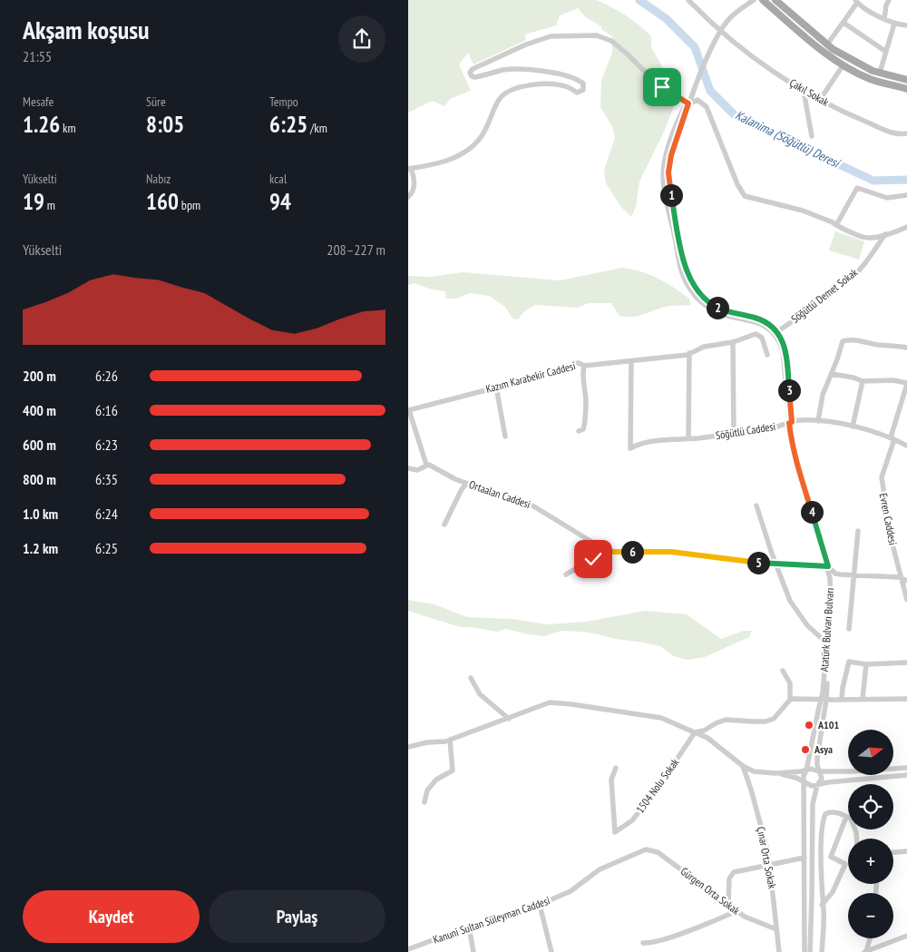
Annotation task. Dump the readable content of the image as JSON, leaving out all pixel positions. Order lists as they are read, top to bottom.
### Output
{
  "streets": {
    "street": [
      "Çakıl Sokak",
      "Söğütlü Demet Sokak",
      "Kazım Karabekir Caddesi",
      "Söğütlü Caddesi",
      "Ortaalan Caddesi",
      "Evren Caddesi",
      "Atatürk Bulvarı Bulvarı",
      "1504 Nolu Sokak",
      "Çınar Orta Sokak",
      "Gürgen Orta Sokak",
      "Kanuni Sultan Süleyman Caddesi"
    ]
  },
  "crossings": [
    ["Çakıl Sokak", "Atatürk Bulvarı Bulvarı"],
    ["Söğütlü Demet Sokak", "Atatürk Bulvarı Bulvarı"],
    ["Kazım Karabekir Caddesi", "Söğütlü Caddesi"],
    ["Söğütlü Caddesi", "Evren Caddesi"],
    ["Söğütlü Caddesi", "Atatürk Bulvarı Bulvarı"],
    ["Ortaalan Caddesi", "Evren Caddesi"],
    ["Ortaalan Caddesi", "Atatürk Bulvarı Bulvarı"],
    ["Çınar Orta Sokak", "Gürgen Orta Sokak"],
    ["Gürgen Orta Sokak", "Kanuni Sultan Süleyman Caddesi"]
  ],
  "water": ["Kalanima (Söğütlü) Deresi"],
  "places": ["A101", "Asya"],
  "north": "right",
  "page": {
    "heading": ["Akşam koşusu", "21:55"],
    "stats": [
      ["Mesafe", "1.26 km"],
      ["Süre", "8:05"],
      ["Tempo", "6:25 /km"],
      ["Yükselti", "19 m"],
      ["Nabız", "160 bpm"],
      ["kcal", "94"]
    ],
    "pins": [
      "1",
      "2",
      "3",
      "4",
      "6",
      "5"
    ],
    "chart": ["Yükselti", "208–227 m"],
    "list": [
      {
        "name": "200 m",
        "note": "6:26"
      },
      {
        "name": "400 m",
        "note": "6:16"
      },
      {
        "name": "600 m",
        "note": "6:23"
      },
      {
        "name": "800 m",
        "note": "6:35"
      },
      {
        "name": "1.0 km",
        "note": "6:24"
      },
      {
        "name": "1.2 km",
        "note": "6:25"
      }
    ],
    "map_buttons": ["+", "−"],
    "buttons": ["Kaydet", "Paylaş"]
  }
}
